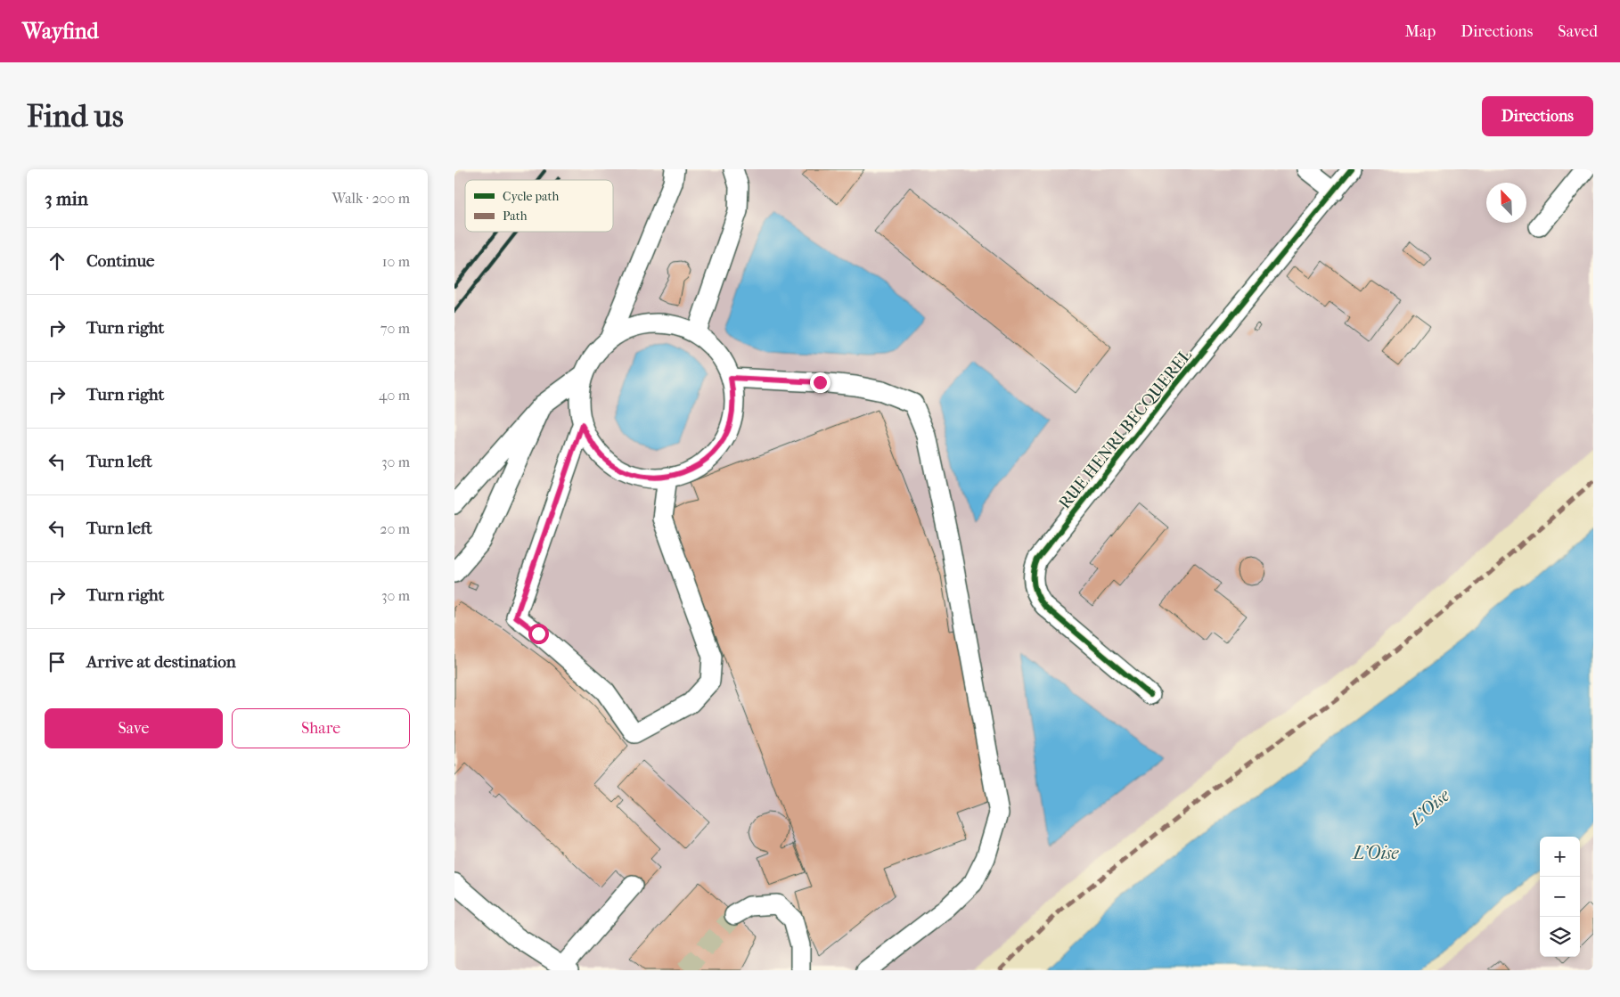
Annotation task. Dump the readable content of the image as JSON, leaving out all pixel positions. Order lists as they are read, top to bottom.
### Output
{
  "streets": {
    "street": ["RUE HENRI BECQUEREL"]
  },
  "water": ["L'Oise", "L’Oise"],
  "legend": ["Cycle path", "Path"],
  "north": "top left",
  "page": {
    "header": "Wayfind",
    "nav": ["Map", "Directions", "Saved"],
    "buttons": [
      "Directions",
      ["Save", "Share"]
    ],
    "title": "Find us",
    "heading": ["3 min", "Walk · 200 m"],
    "list": [
      ["Continue", "10 m"],
      ["Turn right", "70 m"],
      ["Turn right", "40 m"],
      ["Turn left", "30 m"],
      ["Turn left", "20 m"],
      ["Turn right", "30 m"],
      "Arrive at destination"
    ],
    "map_buttons": ["+", "−"]
  }
}
